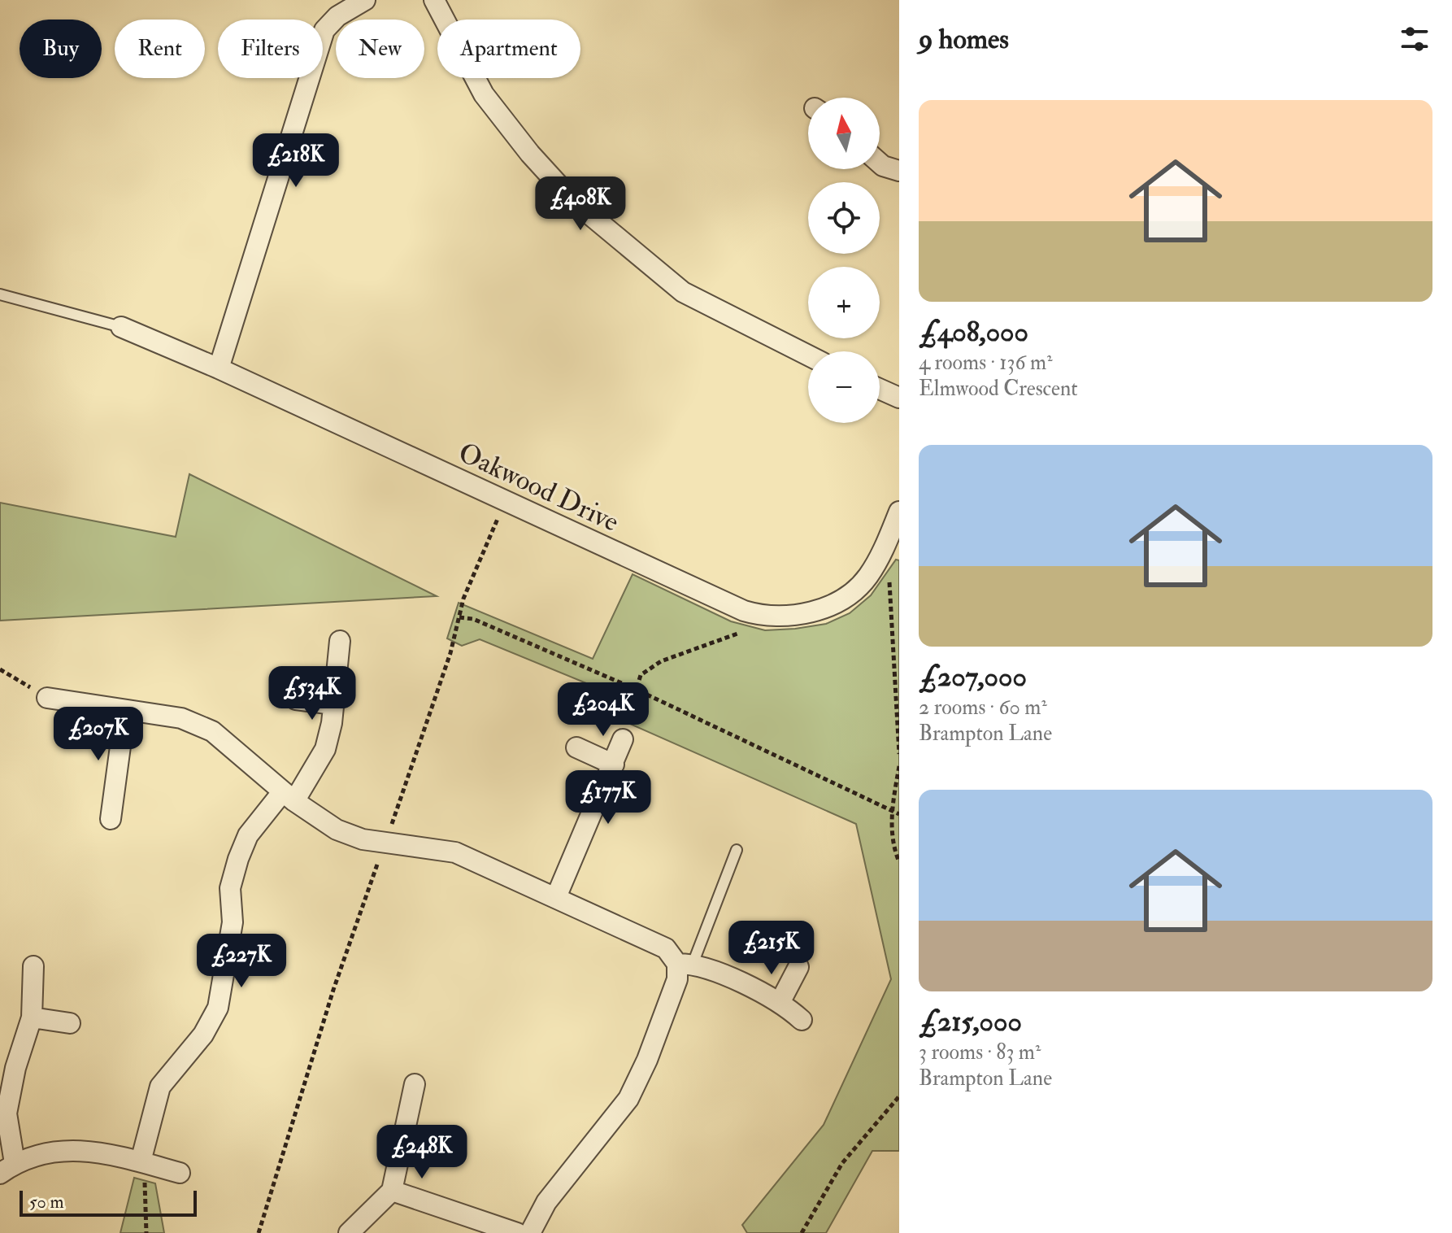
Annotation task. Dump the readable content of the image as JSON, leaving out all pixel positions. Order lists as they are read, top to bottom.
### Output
{
  "streets": {
    "street": ["Oakwood Drive"]
  },
  "scale_bar": "50 m",
  "north": "top",
  "page": {
    "heading": "9 homes",
    "chip": [
      "Buy",
      "Rent",
      "Filters",
      "New",
      "Apartment"
    ],
    "list": [
      {
        "name": "£408,000",
        "note": "4 rooms · 136 m² · Elmwood Crescent"
      },
      {
        "name": "£207,000",
        "note": "2 rooms · 60 m² · Brampton Lane"
      },
      {
        "name": "£215,000",
        "note": "3 rooms · 83 m² · Brampton Lane"
      }
    ],
    "map_buttons": ["+", "−"],
    "price": [
      "£218K",
      "£408K",
      "£534K",
      "£204K",
      "£207K",
      "£177K",
      "£215K",
      "£227K",
      "£248K"
    ],
    "scale": "50 m"
  }
}
